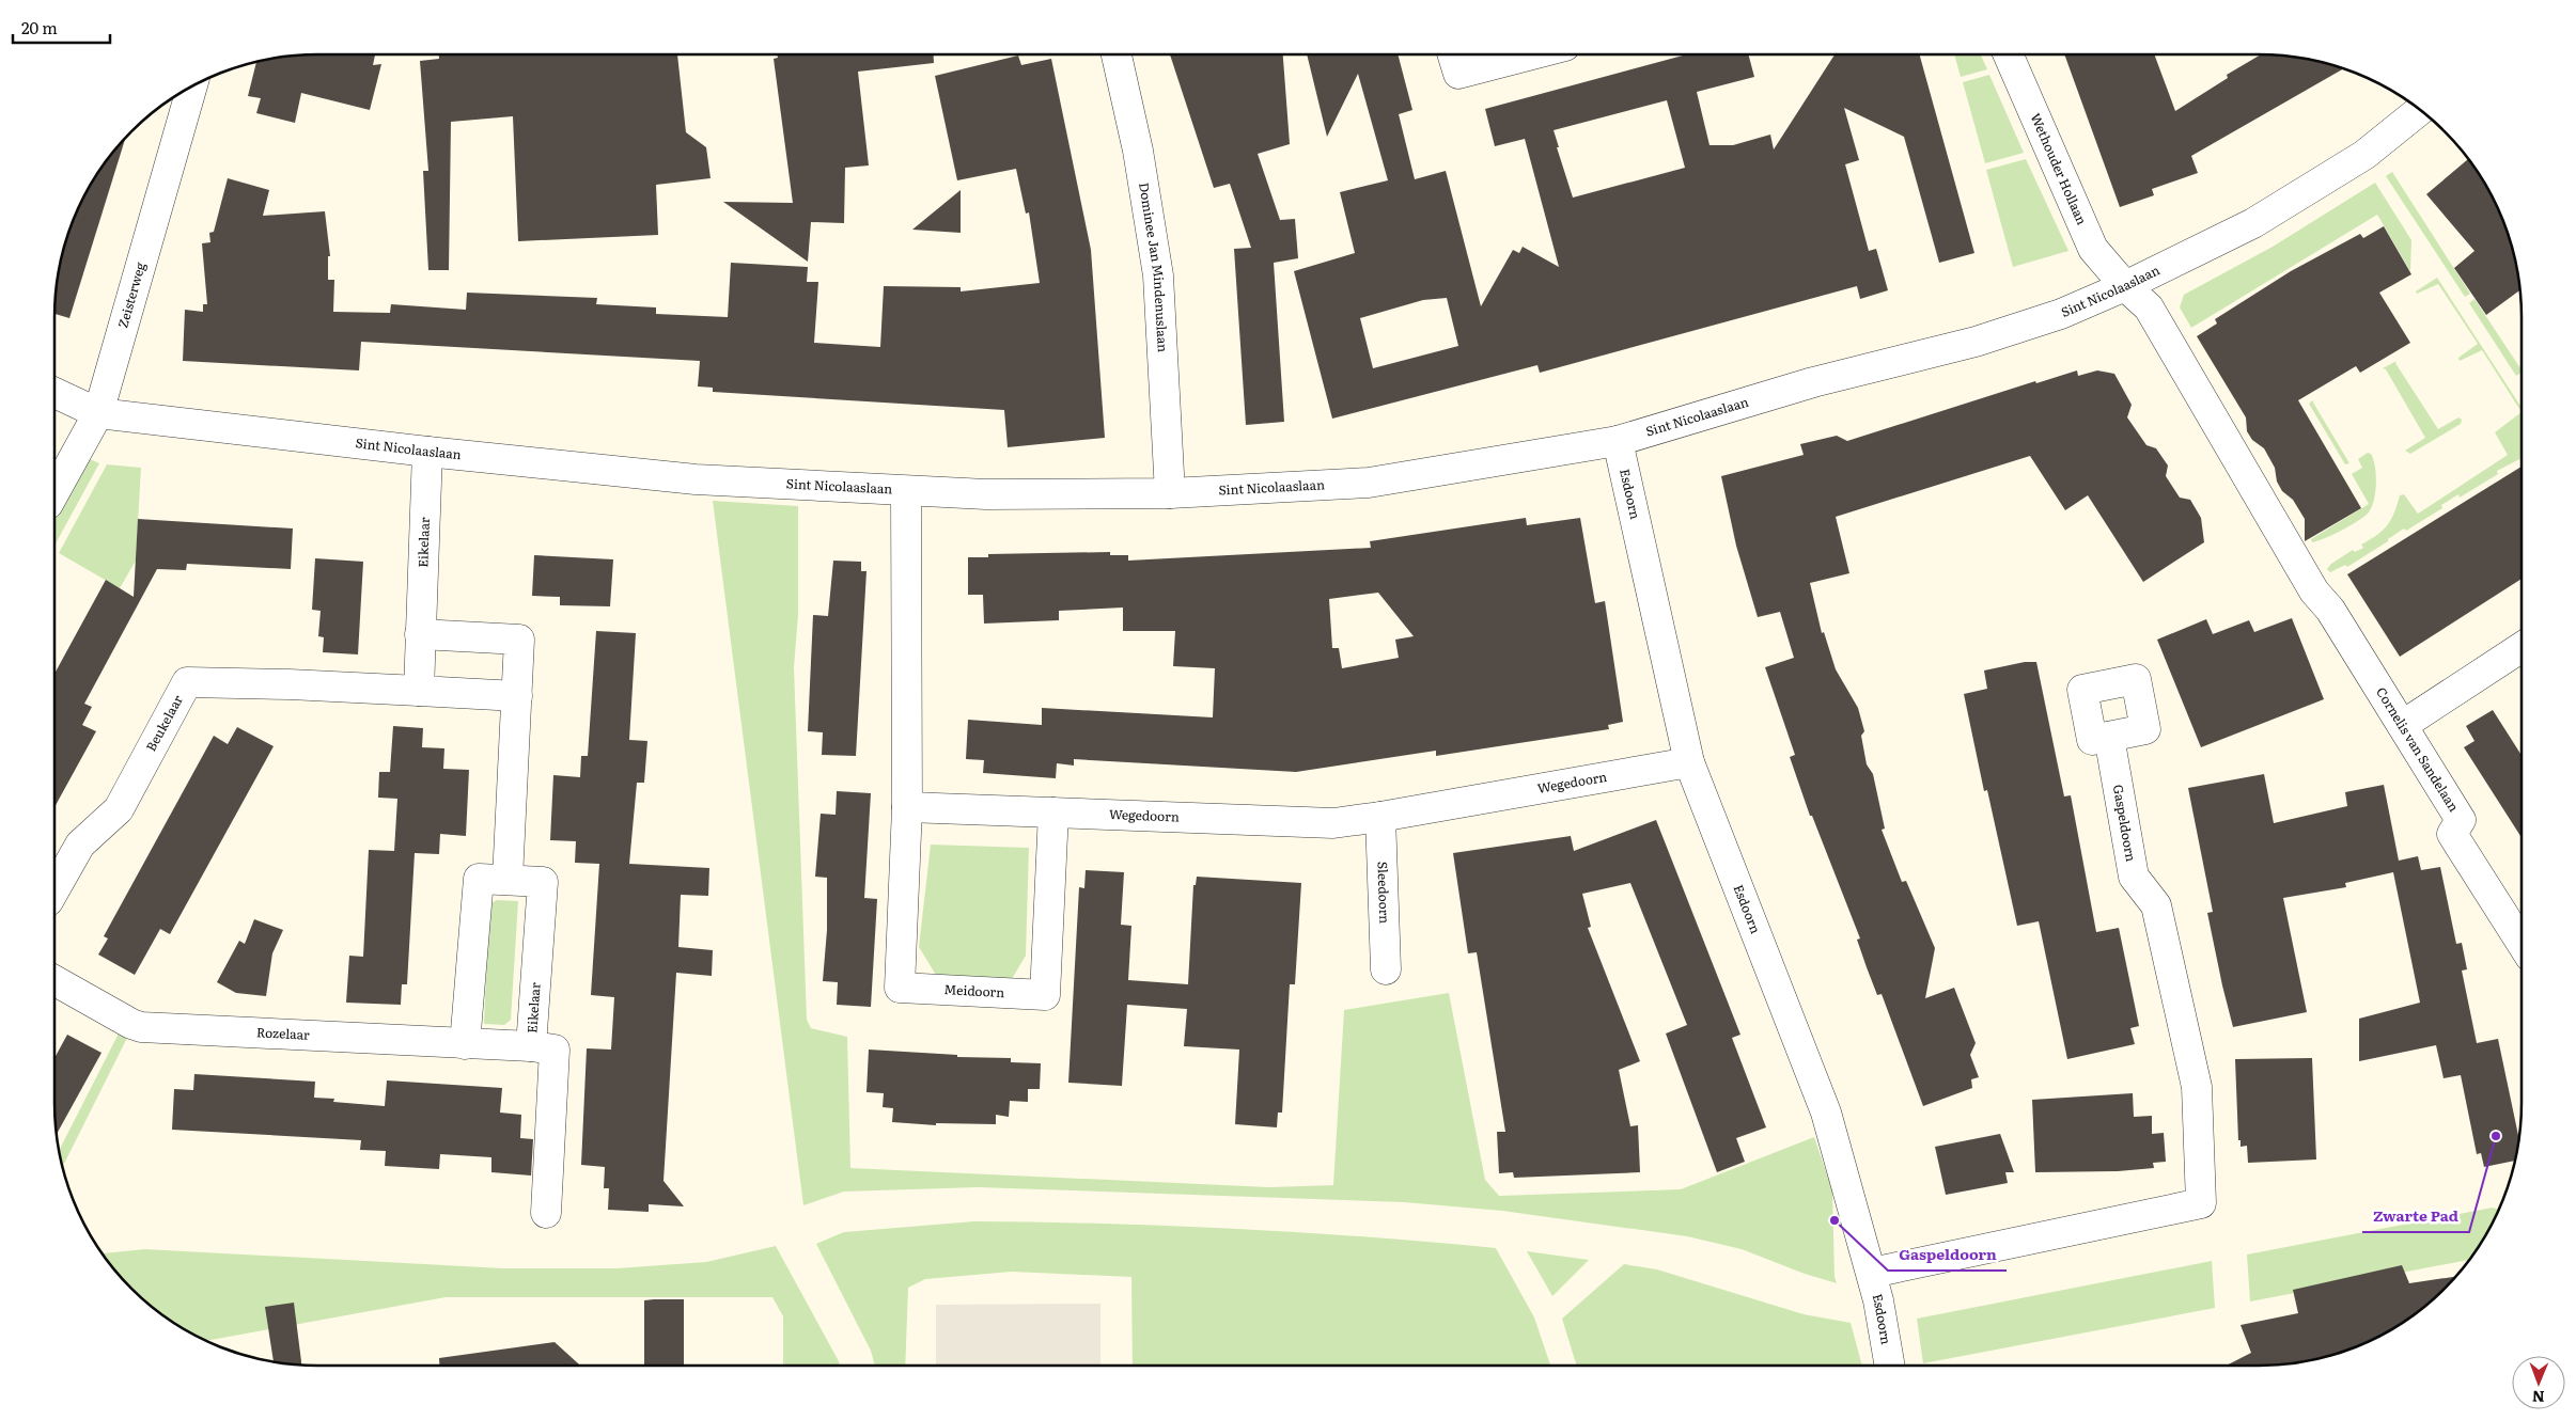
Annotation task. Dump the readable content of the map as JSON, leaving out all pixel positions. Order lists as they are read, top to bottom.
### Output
{
  "streets": {
    "street": [
      "Wethouder Hollaan",
      "Dominee Jan Mindenuslaan",
      "Sint Nicolaaslaan",
      "Zeisterweg",
      "Esdoorn",
      "Eikelaar",
      "Beukelaar",
      "Cornelis van Sandelaan",
      "Wegedoorn",
      "Gaspeldoorn",
      "Sleedoorn",
      "Meidoorn",
      "Rozelaar"
    ]
  },
  "crossings": [
    ["Wethouder Hollaan", "Sint Nicolaaslaan"],
    ["Wethouder Hollaan", "Cornelis van Sandelaan"],
    ["Dominee Jan Mindenuslaan", "Sint Nicolaaslaan"],
    ["Sint Nicolaaslaan", "Zeisterweg"],
    ["Sint Nicolaaslaan", "Esdoorn"],
    ["Sint Nicolaaslaan", "Eikelaar"],
    ["Esdoorn", "Wegedoorn"],
    ["Esdoorn", "Gaspeldoorn"],
    ["Eikelaar", "Beukelaar"],
    ["Eikelaar", "Rozelaar"],
    ["Wegedoorn", "Sleedoorn"],
    ["Wegedoorn", "Meidoorn"]
  ],
  "places": ["Zwarte Pad", "Gaspeldoorn"],
  "scale_bar": "20 m",
  "north": "bottom"
}
